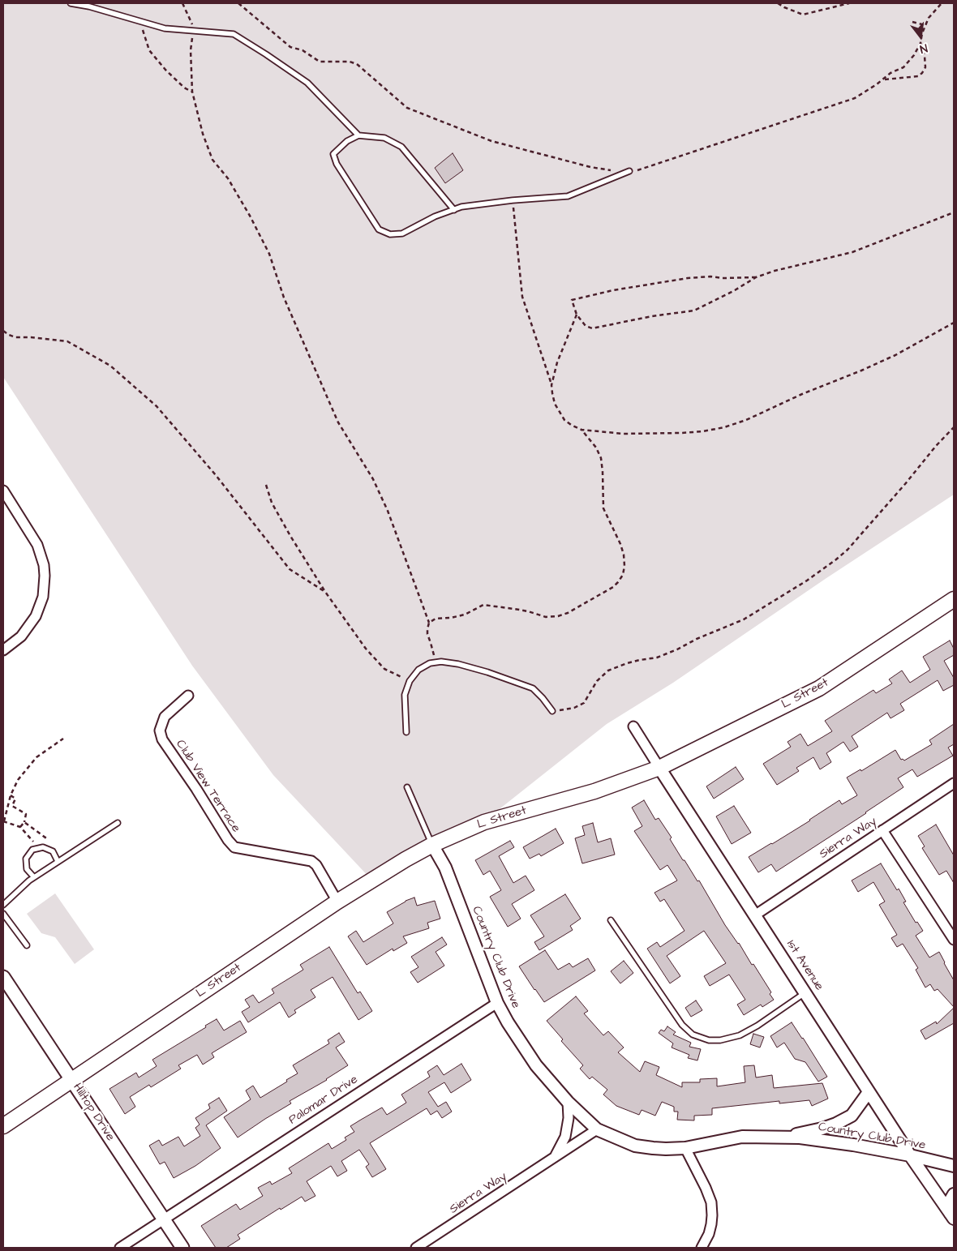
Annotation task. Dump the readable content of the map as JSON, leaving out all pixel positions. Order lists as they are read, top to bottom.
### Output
{
  "streets": {
    "main road": ["L Street", "Hilltop Drive"],
    "street": [
      "Club View Terrace",
      "Sierra Way",
      "Country Club Drive",
      "1st Avenue",
      "Palomar Drive"
    ]
  },
  "crossings": [
    ["L Street", "Club View Terrace"],
    ["L Street", "Country Club Drive"],
    ["L Street", "1st Avenue"],
    ["L Street", "Hilltop Drive"],
    ["Sierra Way", "Country Club Drive"],
    ["Sierra Way", "1st Avenue"],
    ["Country Club Drive", "1st Avenue"],
    ["Country Club Drive", "Palomar Drive"],
    ["Palomar Drive", "Hilltop Drive"]
  ],
  "north": "bottom"
}
